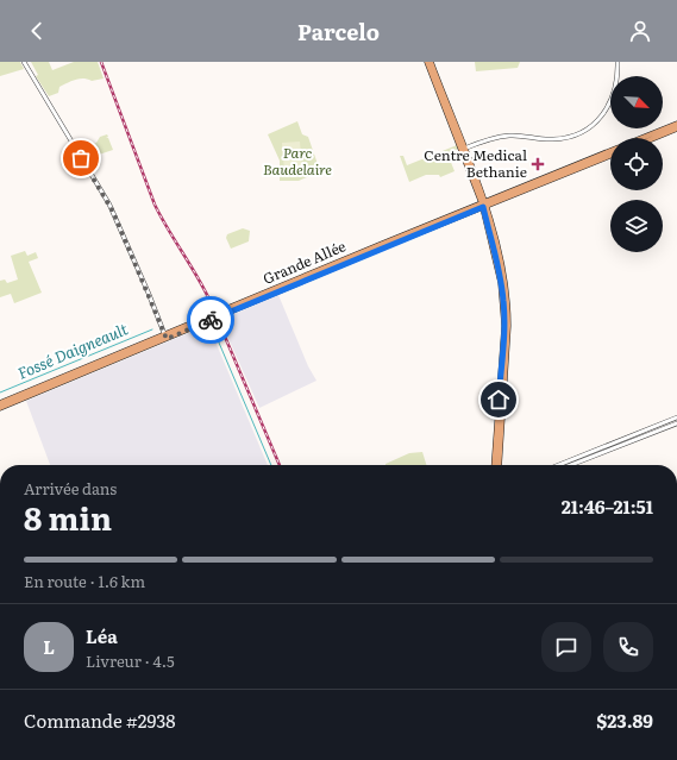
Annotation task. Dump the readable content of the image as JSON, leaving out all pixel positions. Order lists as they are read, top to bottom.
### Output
{
  "streets": {
    "main road": ["Grande Allée"]
  },
  "water": ["Fossé Daigneault"],
  "parks": ["Parc Baudelaire"],
  "places": {
    "health": ["Centre Medical Bethanie"]
  },
  "north": "bottom right",
  "page": {
    "header": "Parcelo",
    "heading": ["8 min", "Arrivée dans", "21:46–21:51"],
    "panel": [
      "Léa",
      "Livreur · 4.5",
      "Commande #2938",
      "$23.89"
    ],
    "bar": "En route · 1.6 km",
    "round": "L"
  }
}
